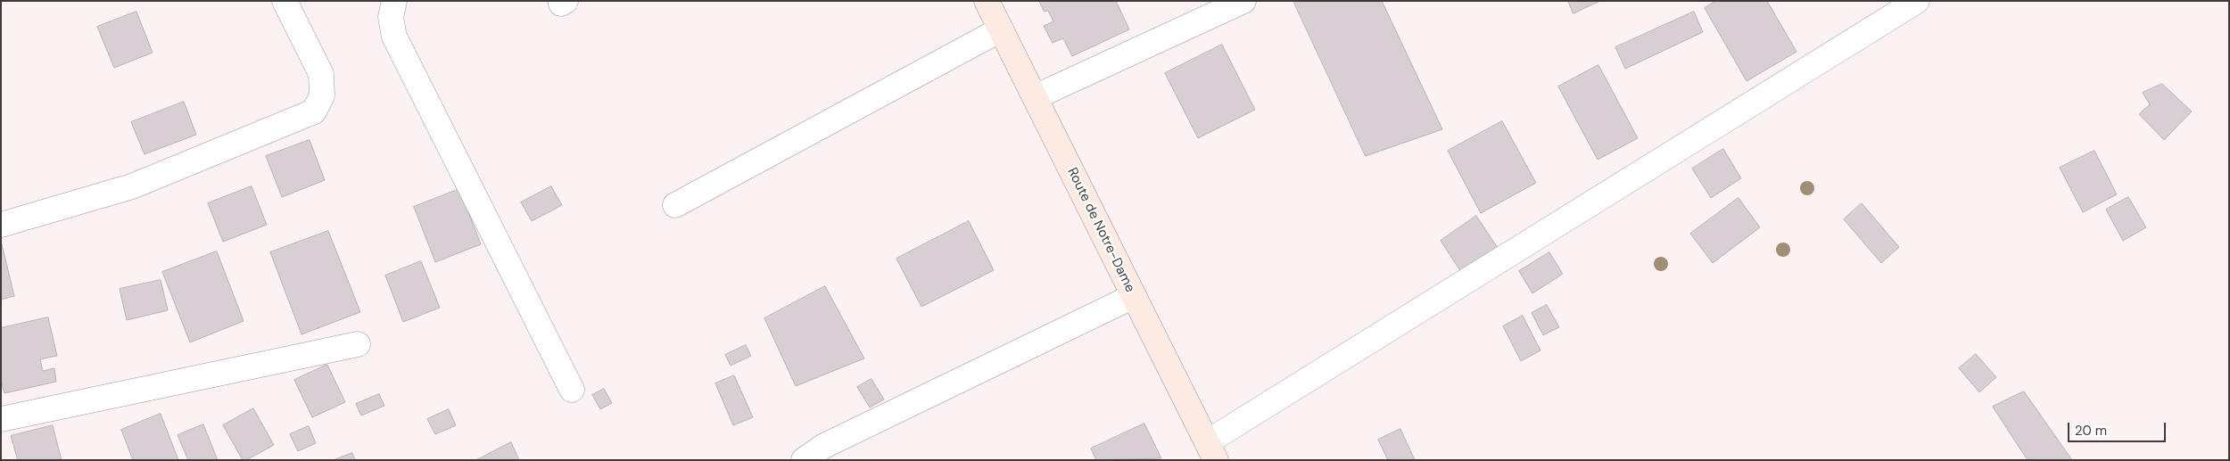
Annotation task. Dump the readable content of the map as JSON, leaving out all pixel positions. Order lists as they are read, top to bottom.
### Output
{
  "streets": {
    "street": ["Route de Notre-Dame"]
  },
  "scale_bar": "20 m"
}
